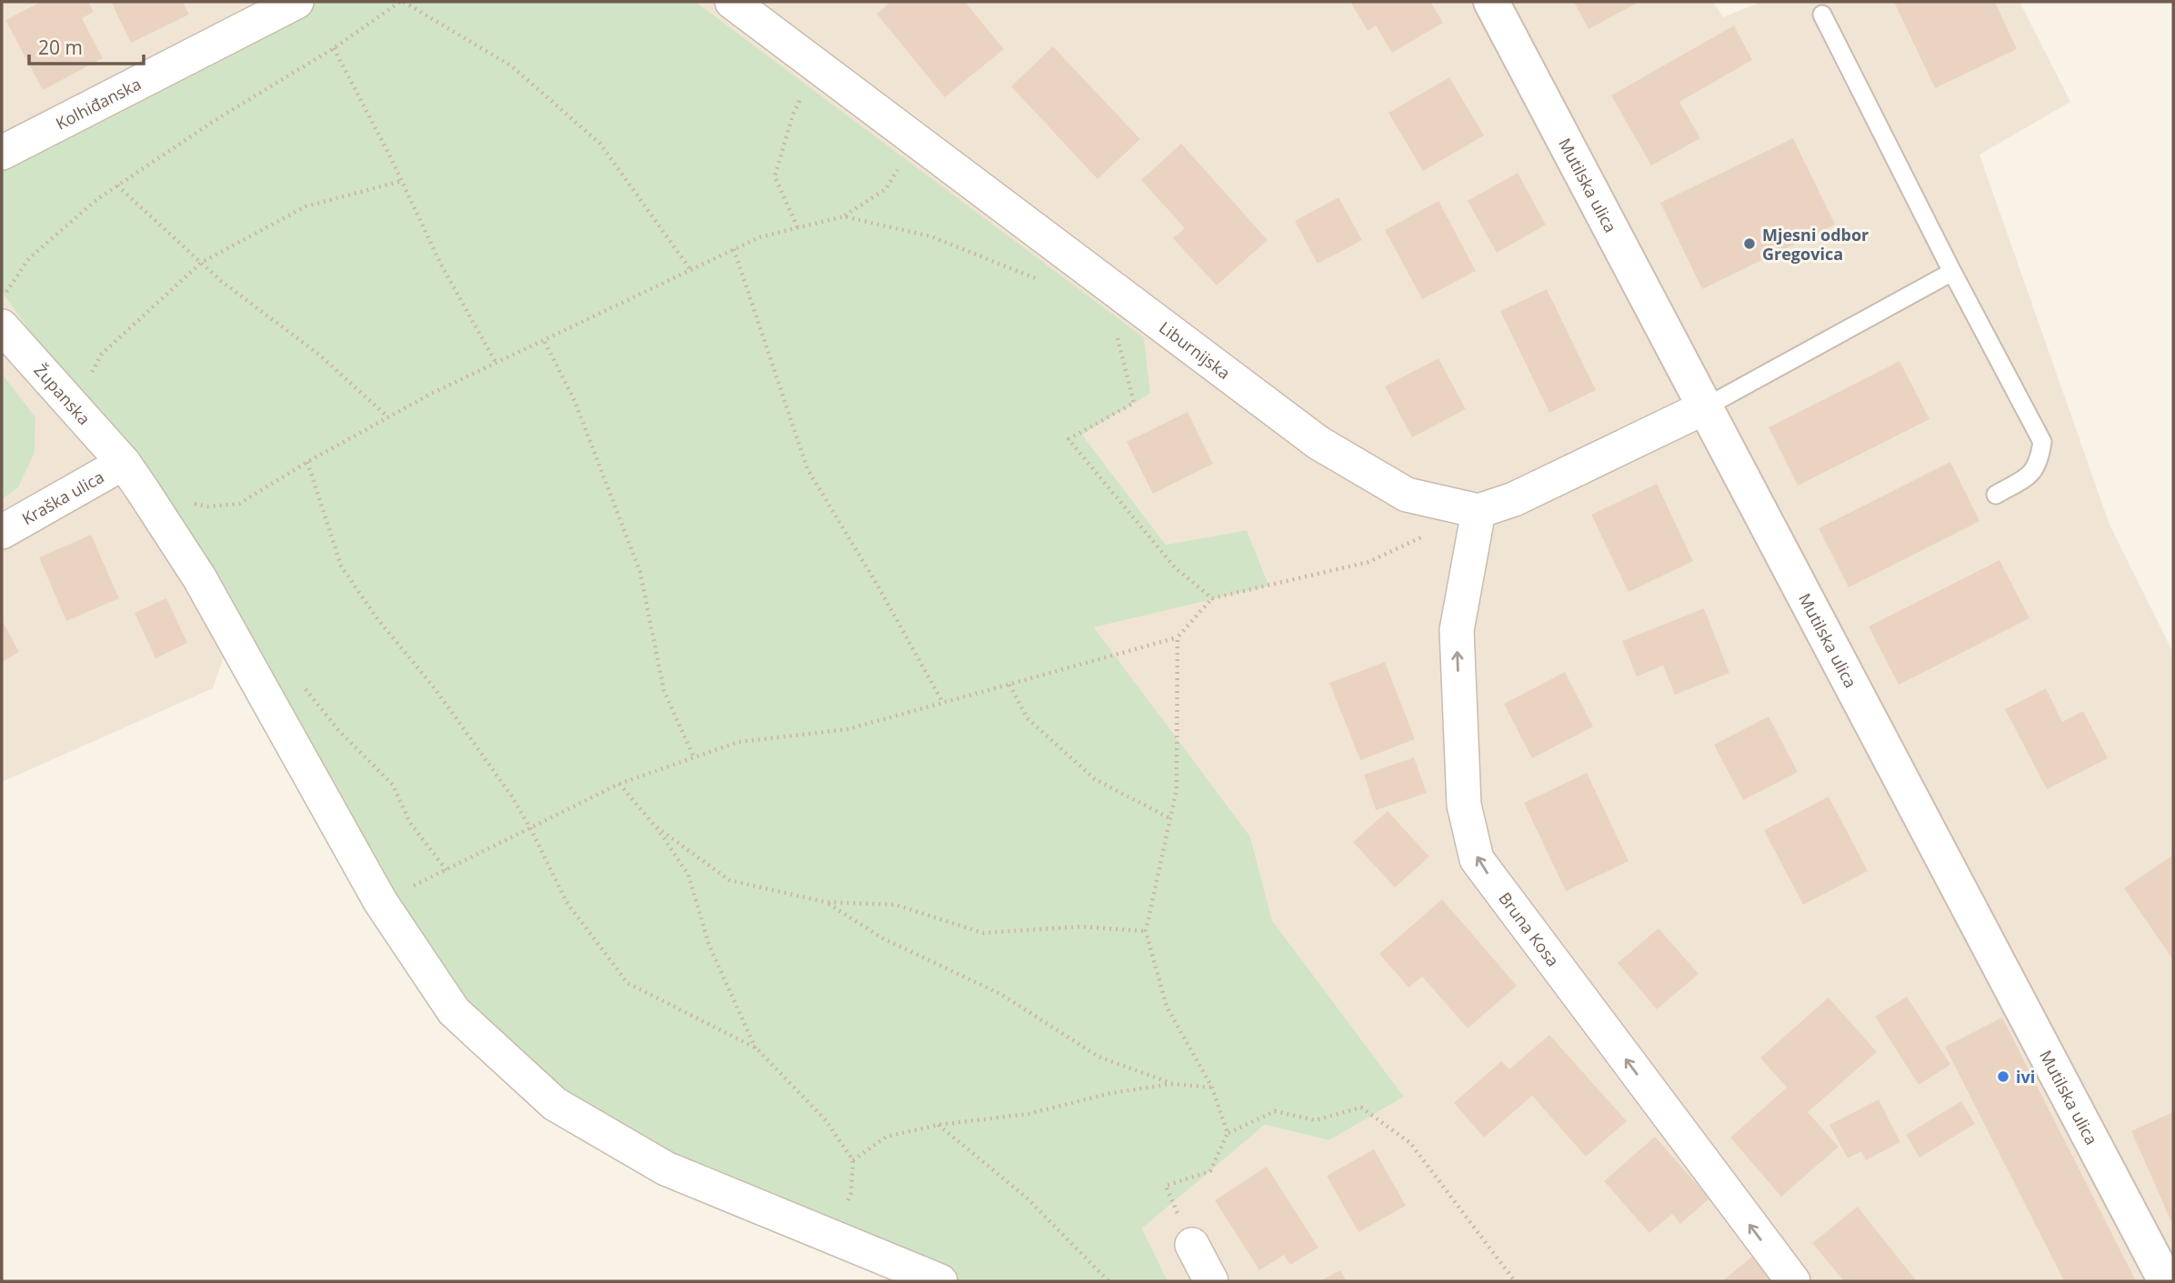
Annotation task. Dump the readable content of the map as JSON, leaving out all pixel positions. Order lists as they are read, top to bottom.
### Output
{
  "streets": {
    "main road": ["Mutilska ulica"],
    "street": [
      "Kolhiđanska",
      "Liburnijska",
      "Županska",
      "Kraška ulica",
      "Bruna Kosa"
    ]
  },
  "crossings": [
    ["Liburnijska", "Bruna Kosa"],
    ["Županska", "Kraška ulica"]
  ],
  "one_way": ["Bruna Kosa"],
  "places": ["Mjesni odbor Gregovica", "ivi"],
  "scale_bar": "20 m"
}
